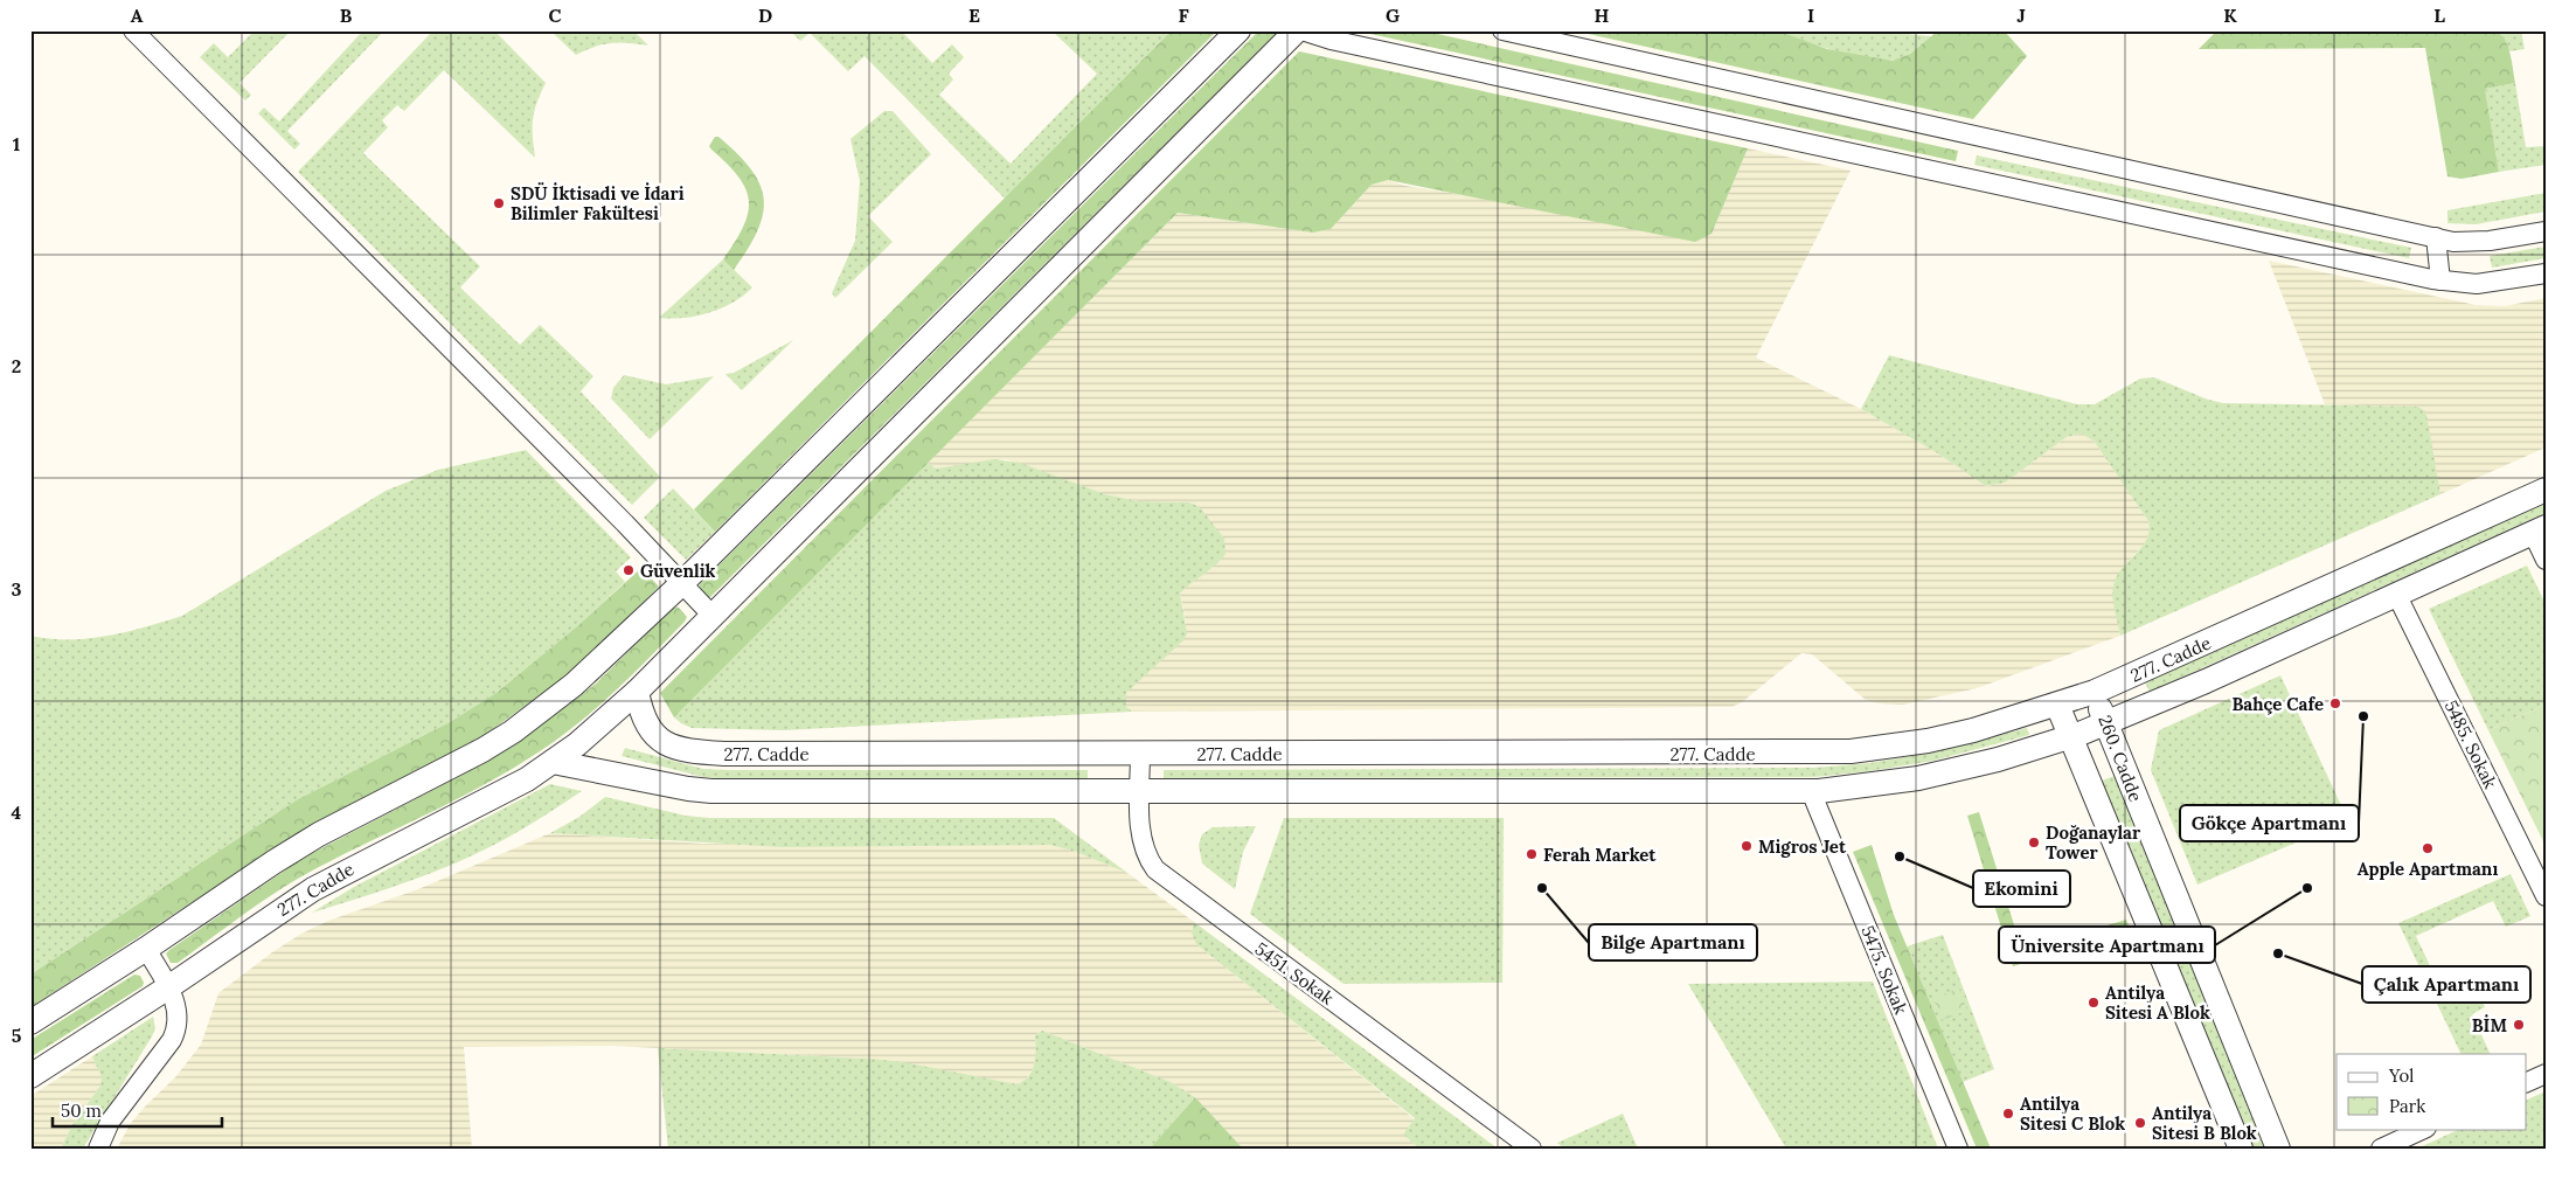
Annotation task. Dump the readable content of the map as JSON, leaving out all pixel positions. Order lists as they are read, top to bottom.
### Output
{
  "streets": {
    "street": [
      "277. Cadde",
      "5485. Sokak",
      "260. Cadde",
      "5475. Sokak",
      "5451. Sokak"
    ]
  },
  "crossings": [
    ["277. Cadde", "5485. Sokak"],
    ["277. Cadde", "260. Cadde"],
    ["277. Cadde", "5475. Sokak"],
    ["277. Cadde", "5451. Sokak"]
  ],
  "places": [
    "SDÜ İktisadi ve İdari Bilimler Fakültesi",
    "Güvenlik",
    "Bahçe Cafe",
    "Gökçe Apartmanı",
    "Doğanaylar Tower",
    "Migros Jet",
    "Apple Apartmanı",
    "Ferah Market",
    "Ekomini",
    "Bilge Apartmanı",
    "Üniversite Apartmanı",
    "Çalık Apartmanı",
    "Antilya Sitesi A Blok",
    "BİM",
    "Antilya Sitesi C Blok",
    "Antilya Sitesi B Blok"
  ],
  "legend": ["Yol", "Park"],
  "scale_bar": "50 m",
  "grid": {
    "columns": [
      "A",
      "B",
      "C",
      "D",
      "E",
      "F",
      "G",
      "H",
      "I",
      "J",
      "K",
      "L"
    ],
    "rows": [
      "1",
      "2",
      "3",
      "4",
      "5"
    ]
  }
}
